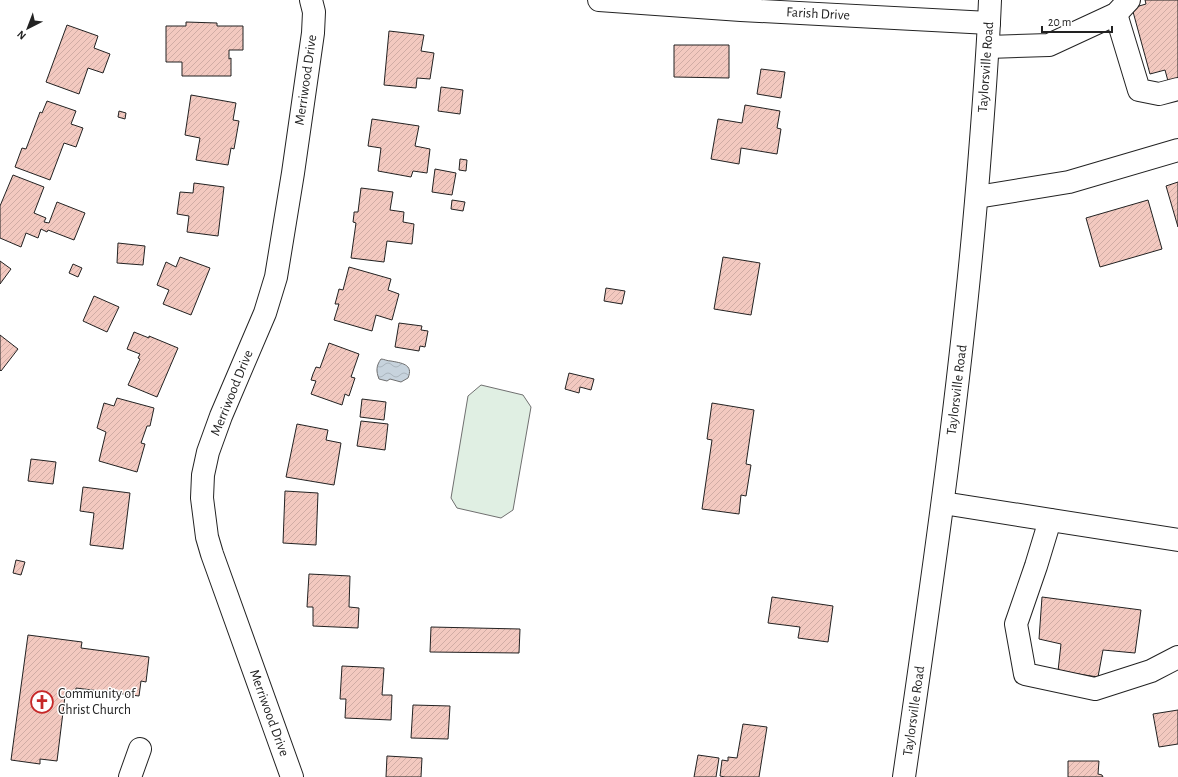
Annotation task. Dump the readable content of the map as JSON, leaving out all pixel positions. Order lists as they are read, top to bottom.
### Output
{
  "streets": {
    "street": ["Farish Drive", "Taylorsville Road", "Merriwood Drive"]
  },
  "crossings": [
    ["Farish Drive", "Taylorsville Road"]
  ],
  "places": {
    "church": ["Community of Christ Church"]
  },
  "scale_bar": "20 m",
  "north": "bottom left"
}
